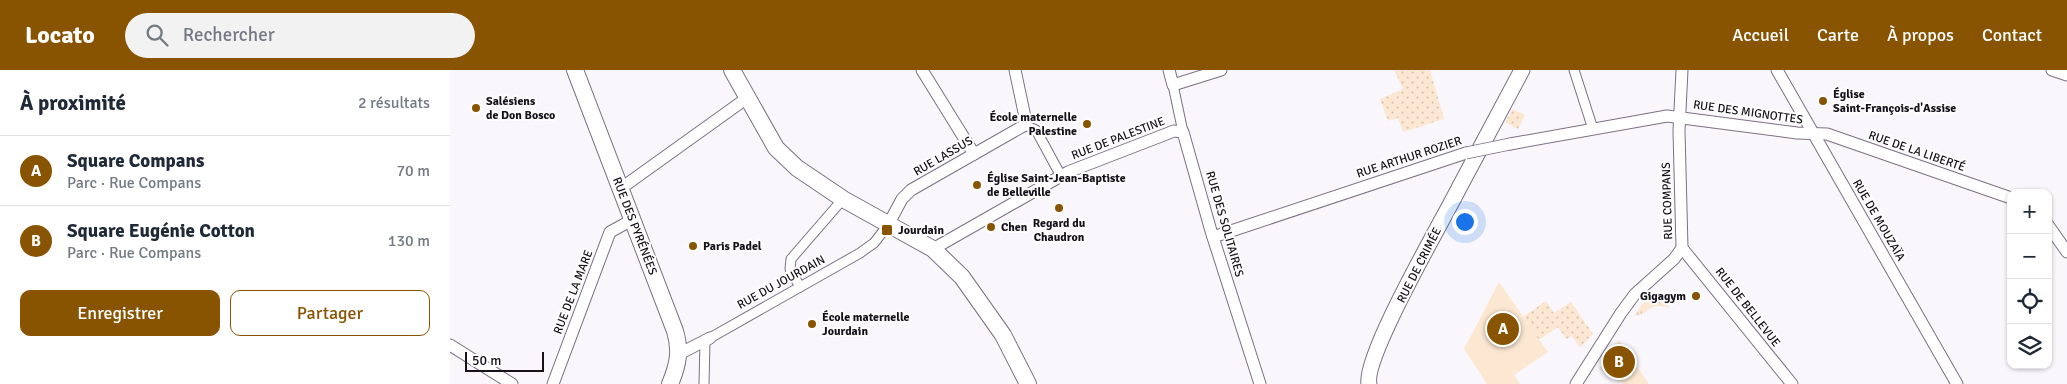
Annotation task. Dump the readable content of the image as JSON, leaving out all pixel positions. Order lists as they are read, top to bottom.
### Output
{
  "streets": {
    "main road": ["RUE DES PYRÉNÉES"],
    "street": [
      "RUE DES MIGNOTTES",
      "RUE DE PALESTINE",
      "RUE DE LA LIBERTÉ",
      "RUE LASSUS",
      "RUE ARTHUR ROZIER",
      "RUE COMPANS",
      "RUE DE MOUZAÏA",
      "RUE DES SOLITAIRES",
      "RUE DE CRIMÉE",
      "RUE DU JOURDAIN",
      "RUE DE LA MARE",
      "RUE DE BELLEVUE"
    ]
  },
  "crossings": [
    ["RUE DES MIGNOTTES", "RUE DE LA LIBERTÉ"],
    ["RUE DES MIGNOTTES", "RUE ARTHUR ROZIER"],
    ["RUE DES MIGNOTTES", "RUE COMPANS"],
    ["RUE DES MIGNOTTES", "RUE DE MOUZAÏA"],
    ["RUE DE PALESTINE", "RUE DES SOLITAIRES"],
    ["RUE DE LA LIBERTÉ", "RUE DE MOUZAÏA"],
    ["RUE LASSUS", "RUE DU JOURDAIN"],
    ["RUE ARTHUR ROZIER", "RUE COMPANS"],
    ["RUE ARTHUR ROZIER", "RUE DES SOLITAIRES"],
    ["RUE COMPANS", "RUE DE BELLEVUE"],
    ["RUE DES PYRÉNÉES", "RUE DU JOURDAIN"],
    ["RUE DES PYRÉNÉES", "RUE DE LA MARE"]
  ],
  "places": {
    "other": [
      "Église Saint-François-d'Assise",
      "Salésiens de Don Bosco",
      "École maternelle Palestine",
      "Église Saint-Jean-Baptiste de Belleville",
      "Regard du Chaudron",
      "Chen",
      "Paris Padel",
      "Gigagym",
      "École maternelle Jourdain"
    ],
    "transit": ["Jourdain"]
  },
  "scale_bar": "50 m",
  "page": {
    "header": "Locato",
    "search": "Rechercher",
    "nav": [
      "Accueil",
      "Carte",
      "À propos",
      "Contact"
    ],
    "heading": ["À proximité", "2 résultats"],
    "list": [
      {
        "mark": "A",
        "name": "Square Compans",
        "note": "Parc · Rue Compans",
        "value": "70 m"
      },
      {
        "mark": "B",
        "name": "Square Eugénie Cotton",
        "note": "Parc · Rue Compans",
        "value": "130 m"
      }
    ],
    "map_buttons": ["+", "−"],
    "buttons": ["Enregistrer", "Partager"],
    "pins": ["A", "B"],
    "scale": "50 m"
  }
}
